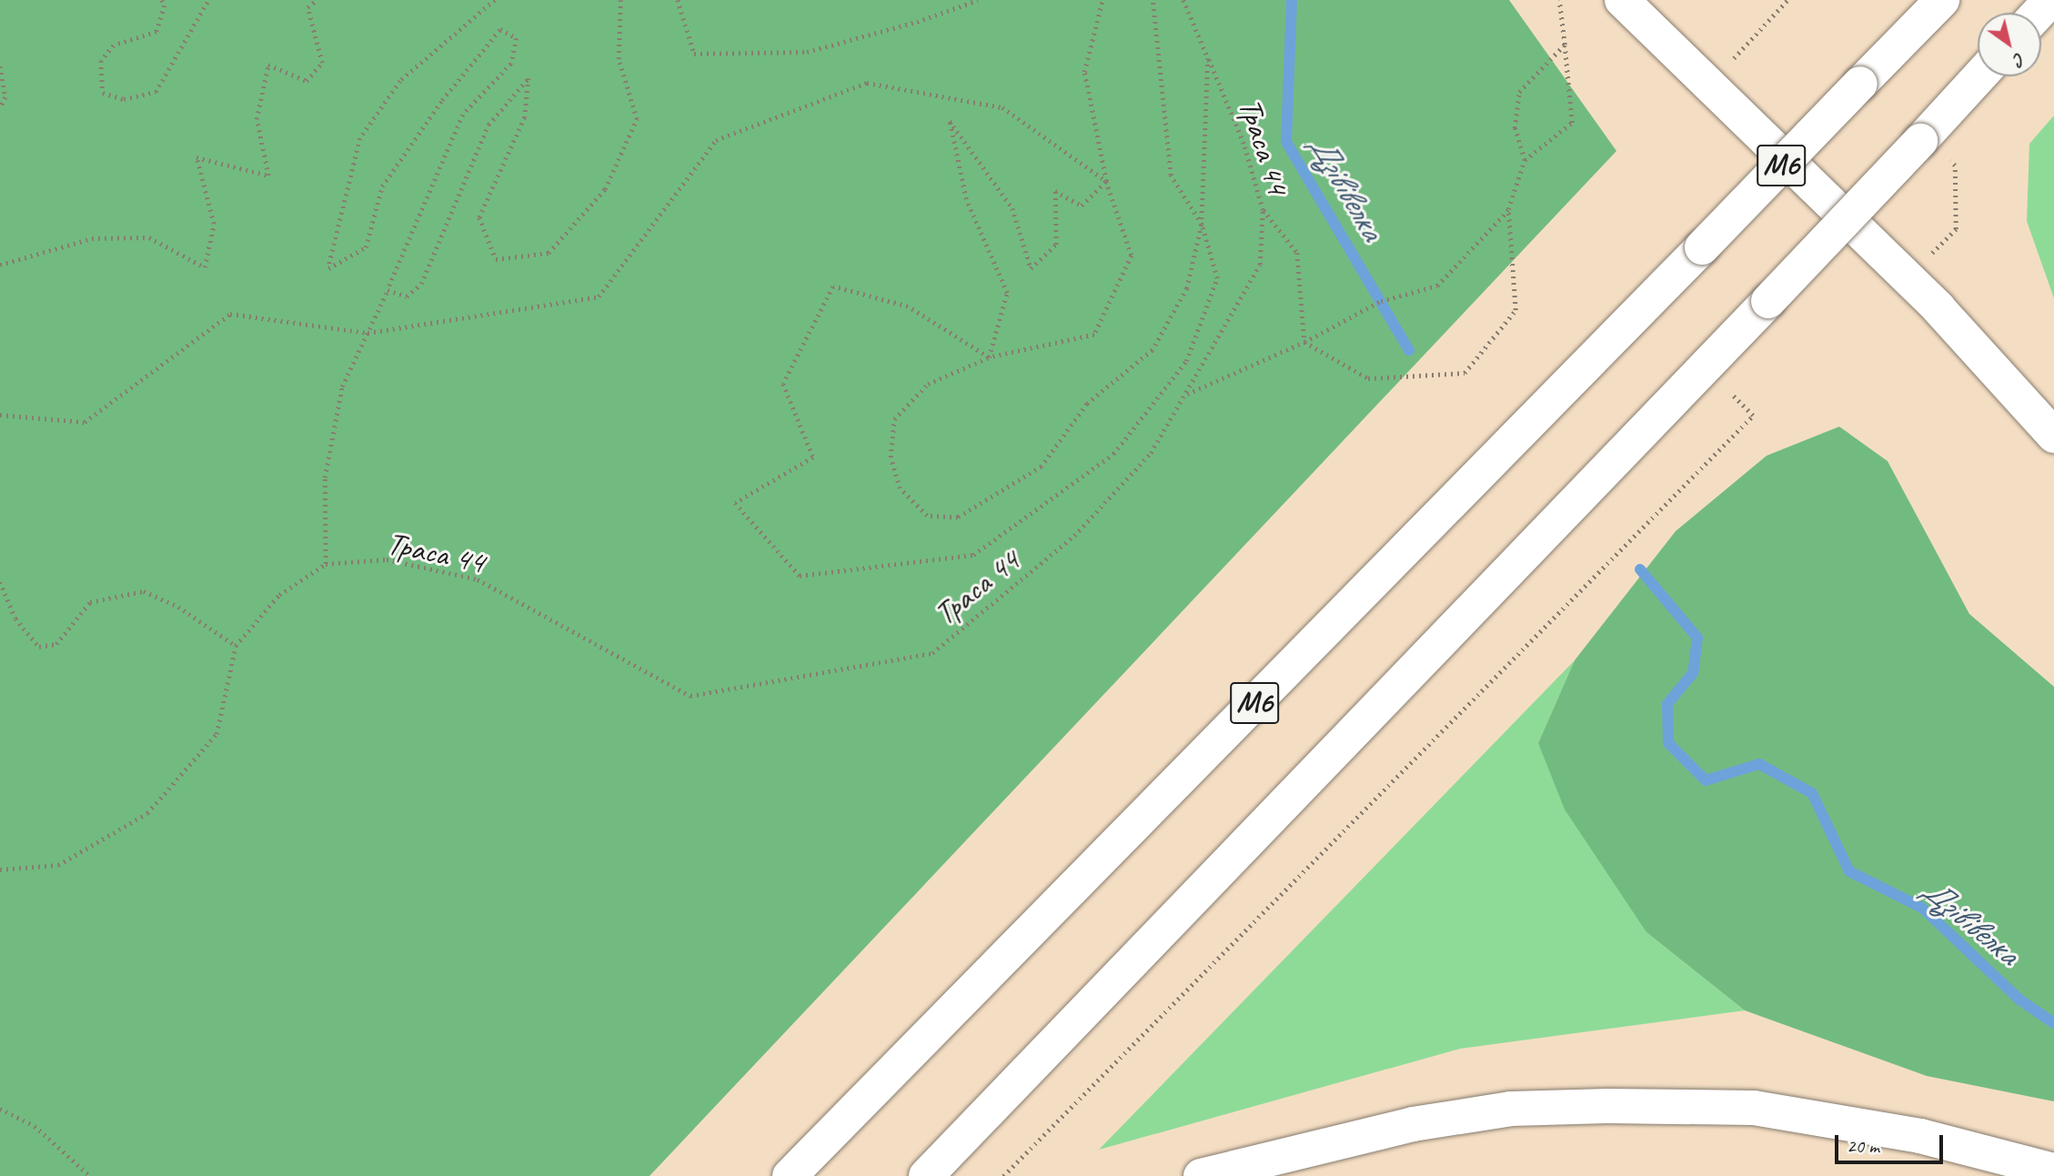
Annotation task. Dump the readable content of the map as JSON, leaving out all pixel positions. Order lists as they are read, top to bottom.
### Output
{
  "streets": {
    "highway": ["М6"],
    "path": ["Траса 44"]
  },
  "water": ["Дзівівелка"],
  "scale_bar": "20 m",
  "north": "bottom right"
}
